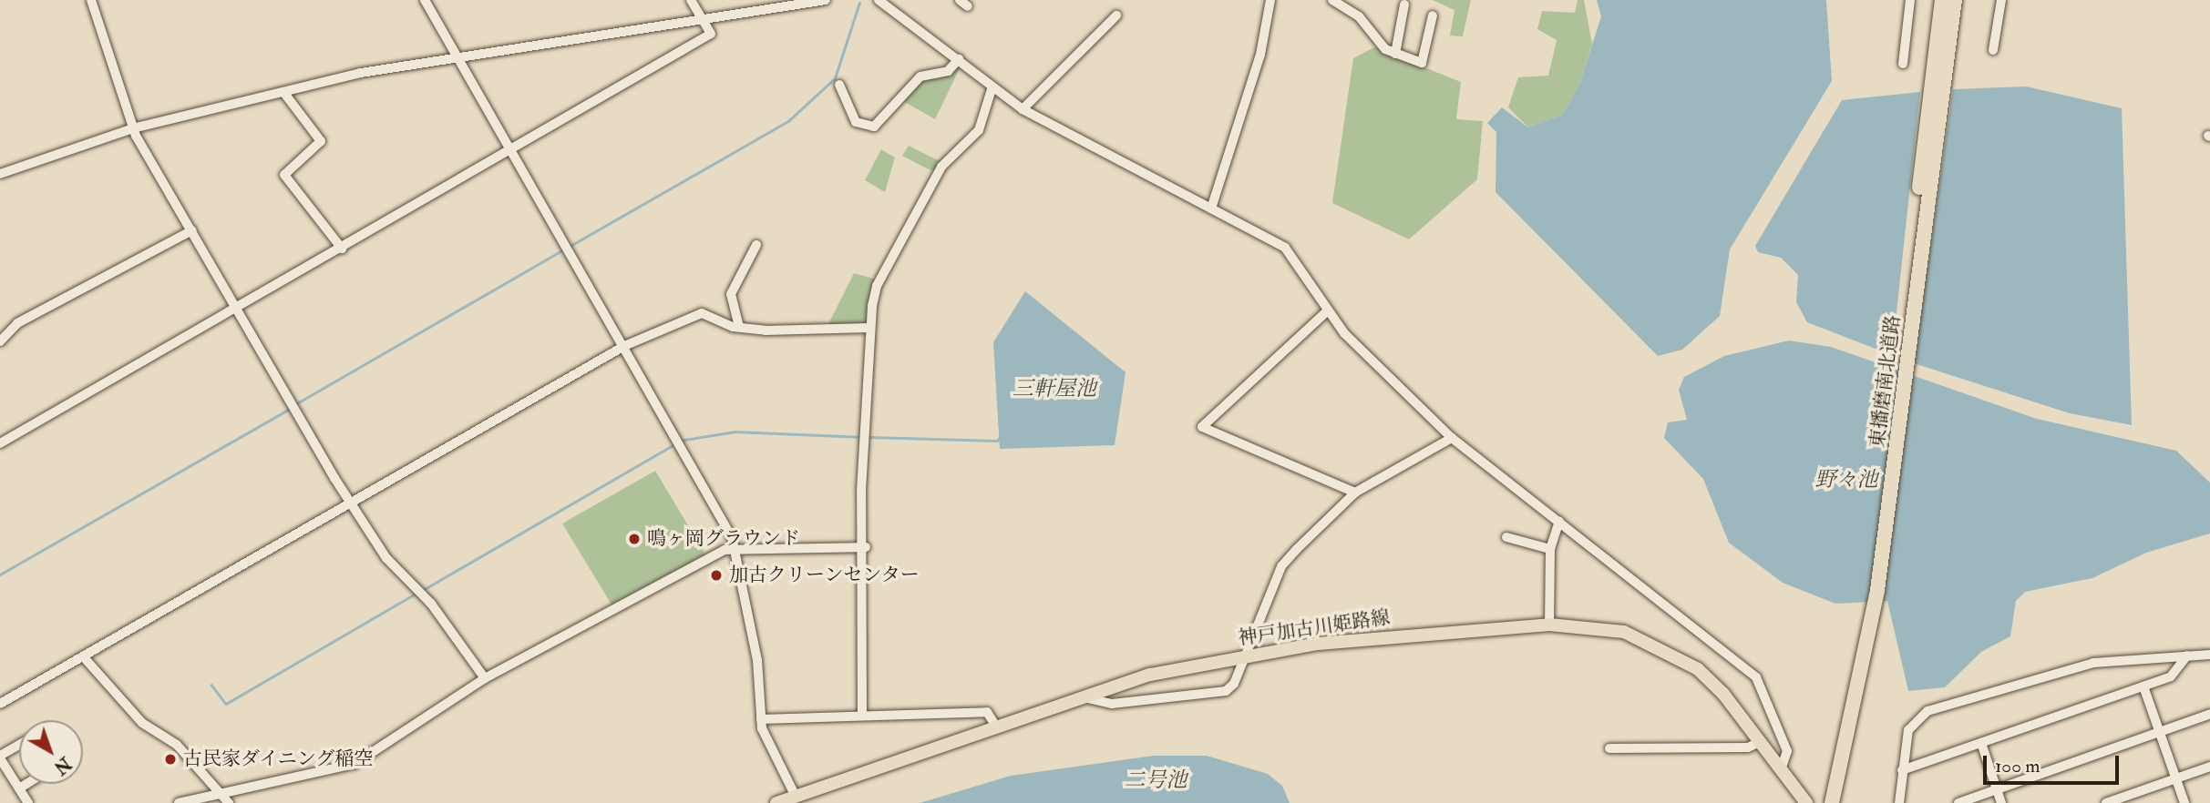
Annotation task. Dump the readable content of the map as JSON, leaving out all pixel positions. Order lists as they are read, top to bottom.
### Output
{
  "streets": {
    "highway": ["東播磨南北道路"],
    "main road": ["神戸加古川姫路線"]
  },
  "water": ["三軒屋池", "野々池", "二号池"],
  "places": ["鳴ヶ岡グラウンド", "加古クリーンセンター", "古民家ダイニング稲空"],
  "scale_bar": "100 m",
  "north": "bottom right"
}
